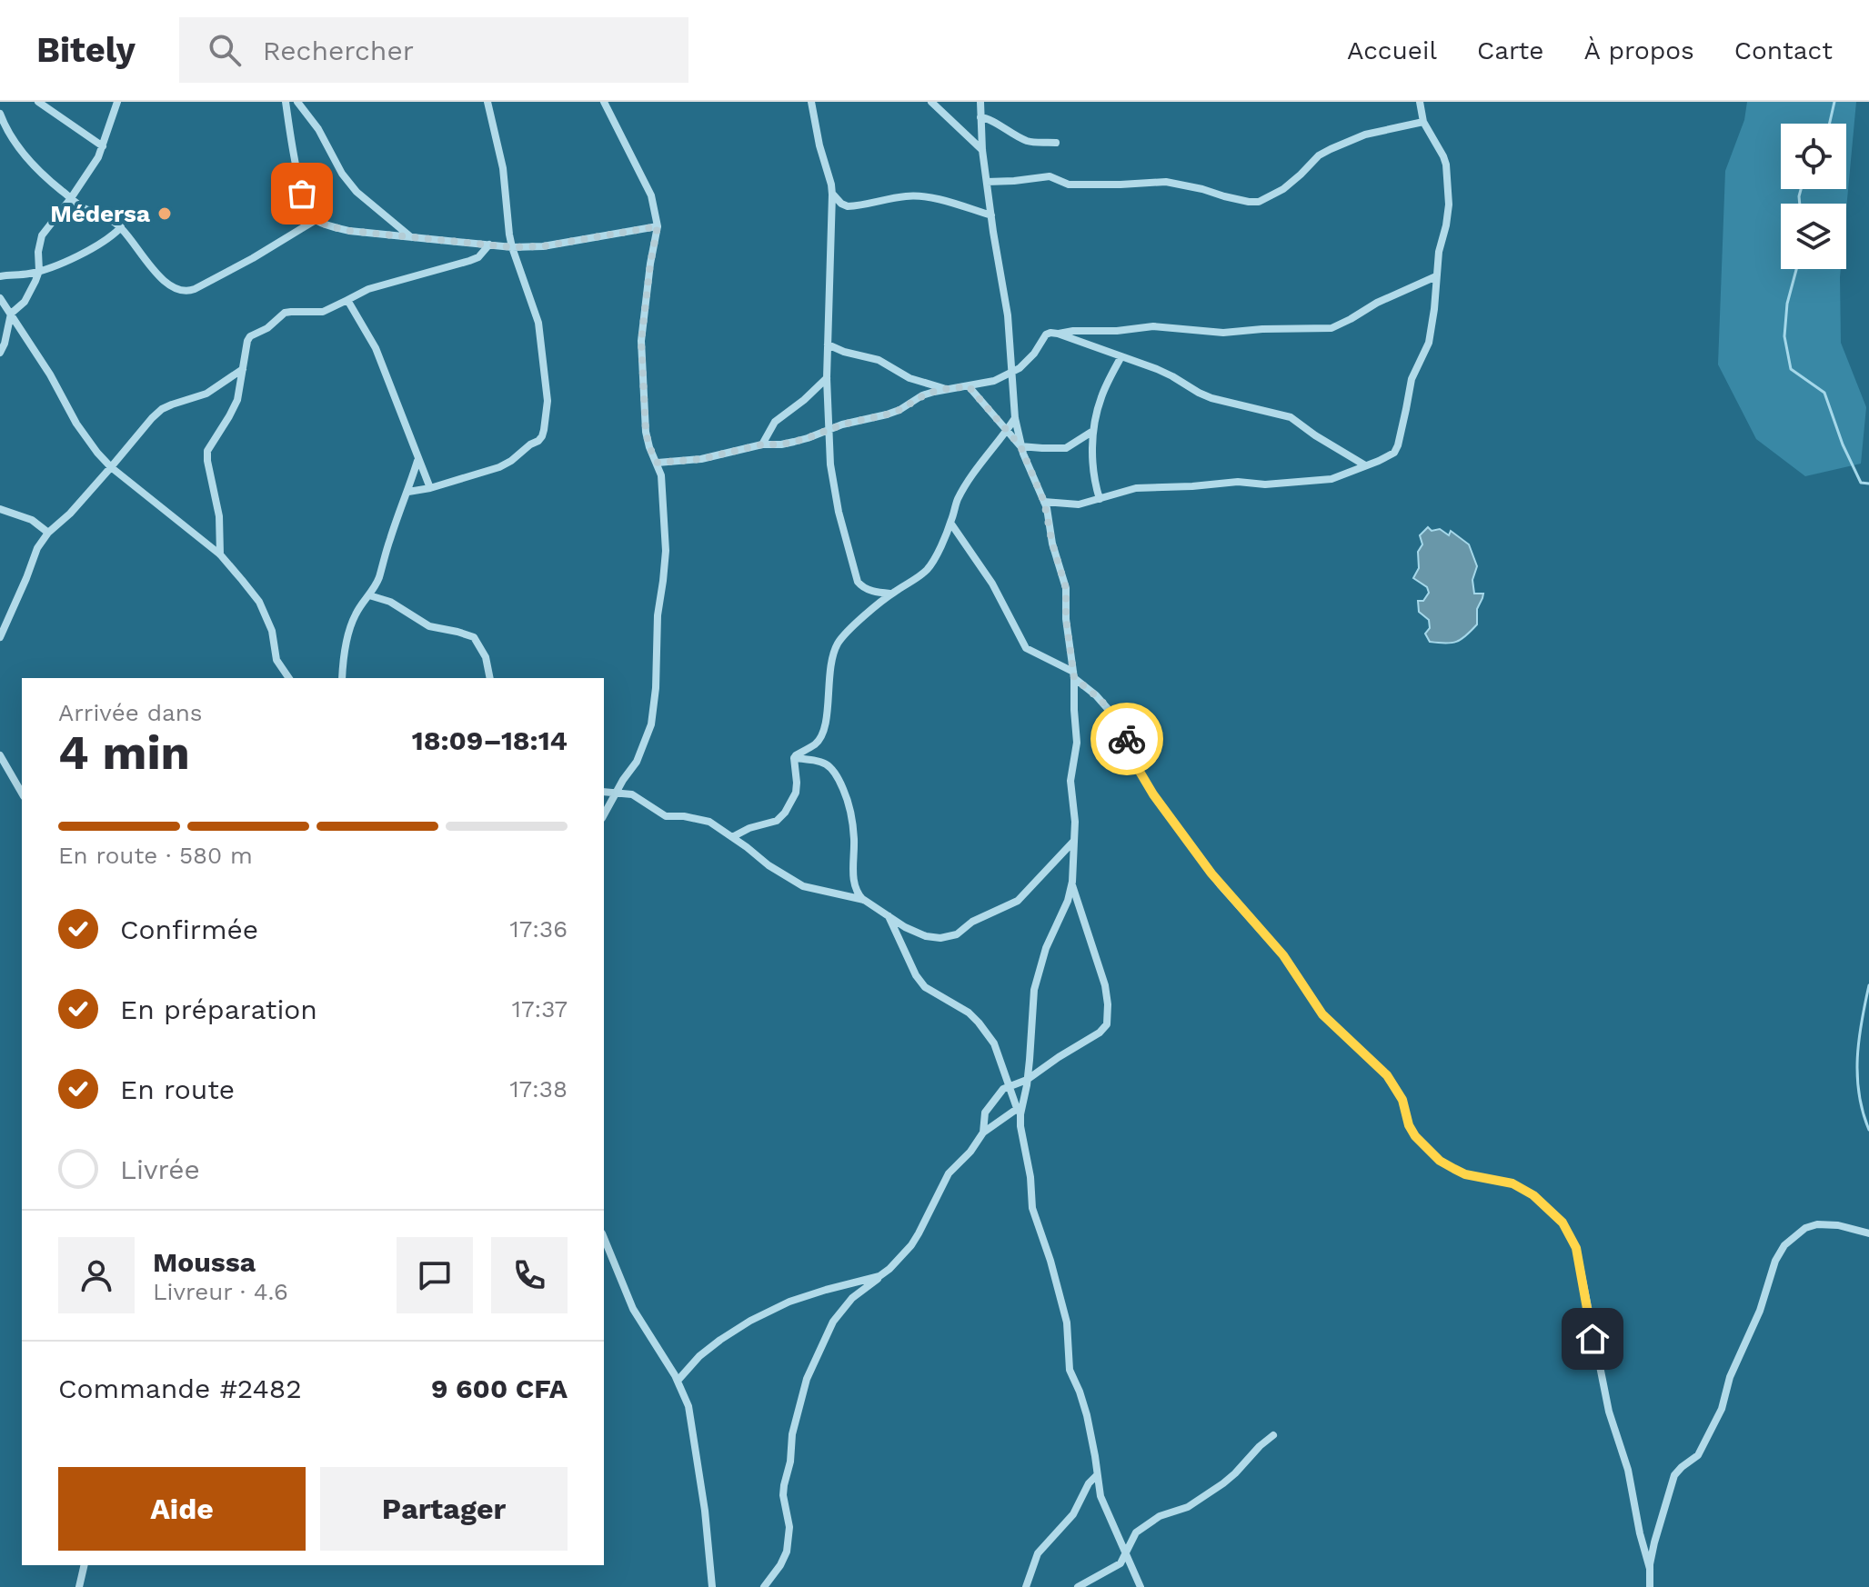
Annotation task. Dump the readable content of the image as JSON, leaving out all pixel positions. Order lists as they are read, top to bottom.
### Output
{
  "places": ["Médersa"],
  "page": {
    "header": "Bitely",
    "search": "Rechercher",
    "nav": [
      "Accueil",
      "Carte",
      "À propos",
      "Contact"
    ],
    "heading": ["4 min", "Arrivée dans", "18:09–18:14"],
    "panel": [
      "Moussa",
      "Livreur · 4.6",
      "Commande #2482",
      "9 600 CFA"
    ],
    "bar": "En route · 580 m",
    "list": [
      ["Confirmée", "17:36"],
      ["En préparation", "17:37"],
      ["En route", "17:38"],
      "Livrée"
    ],
    "buttons": ["Aide", "Partager"]
  }
}
